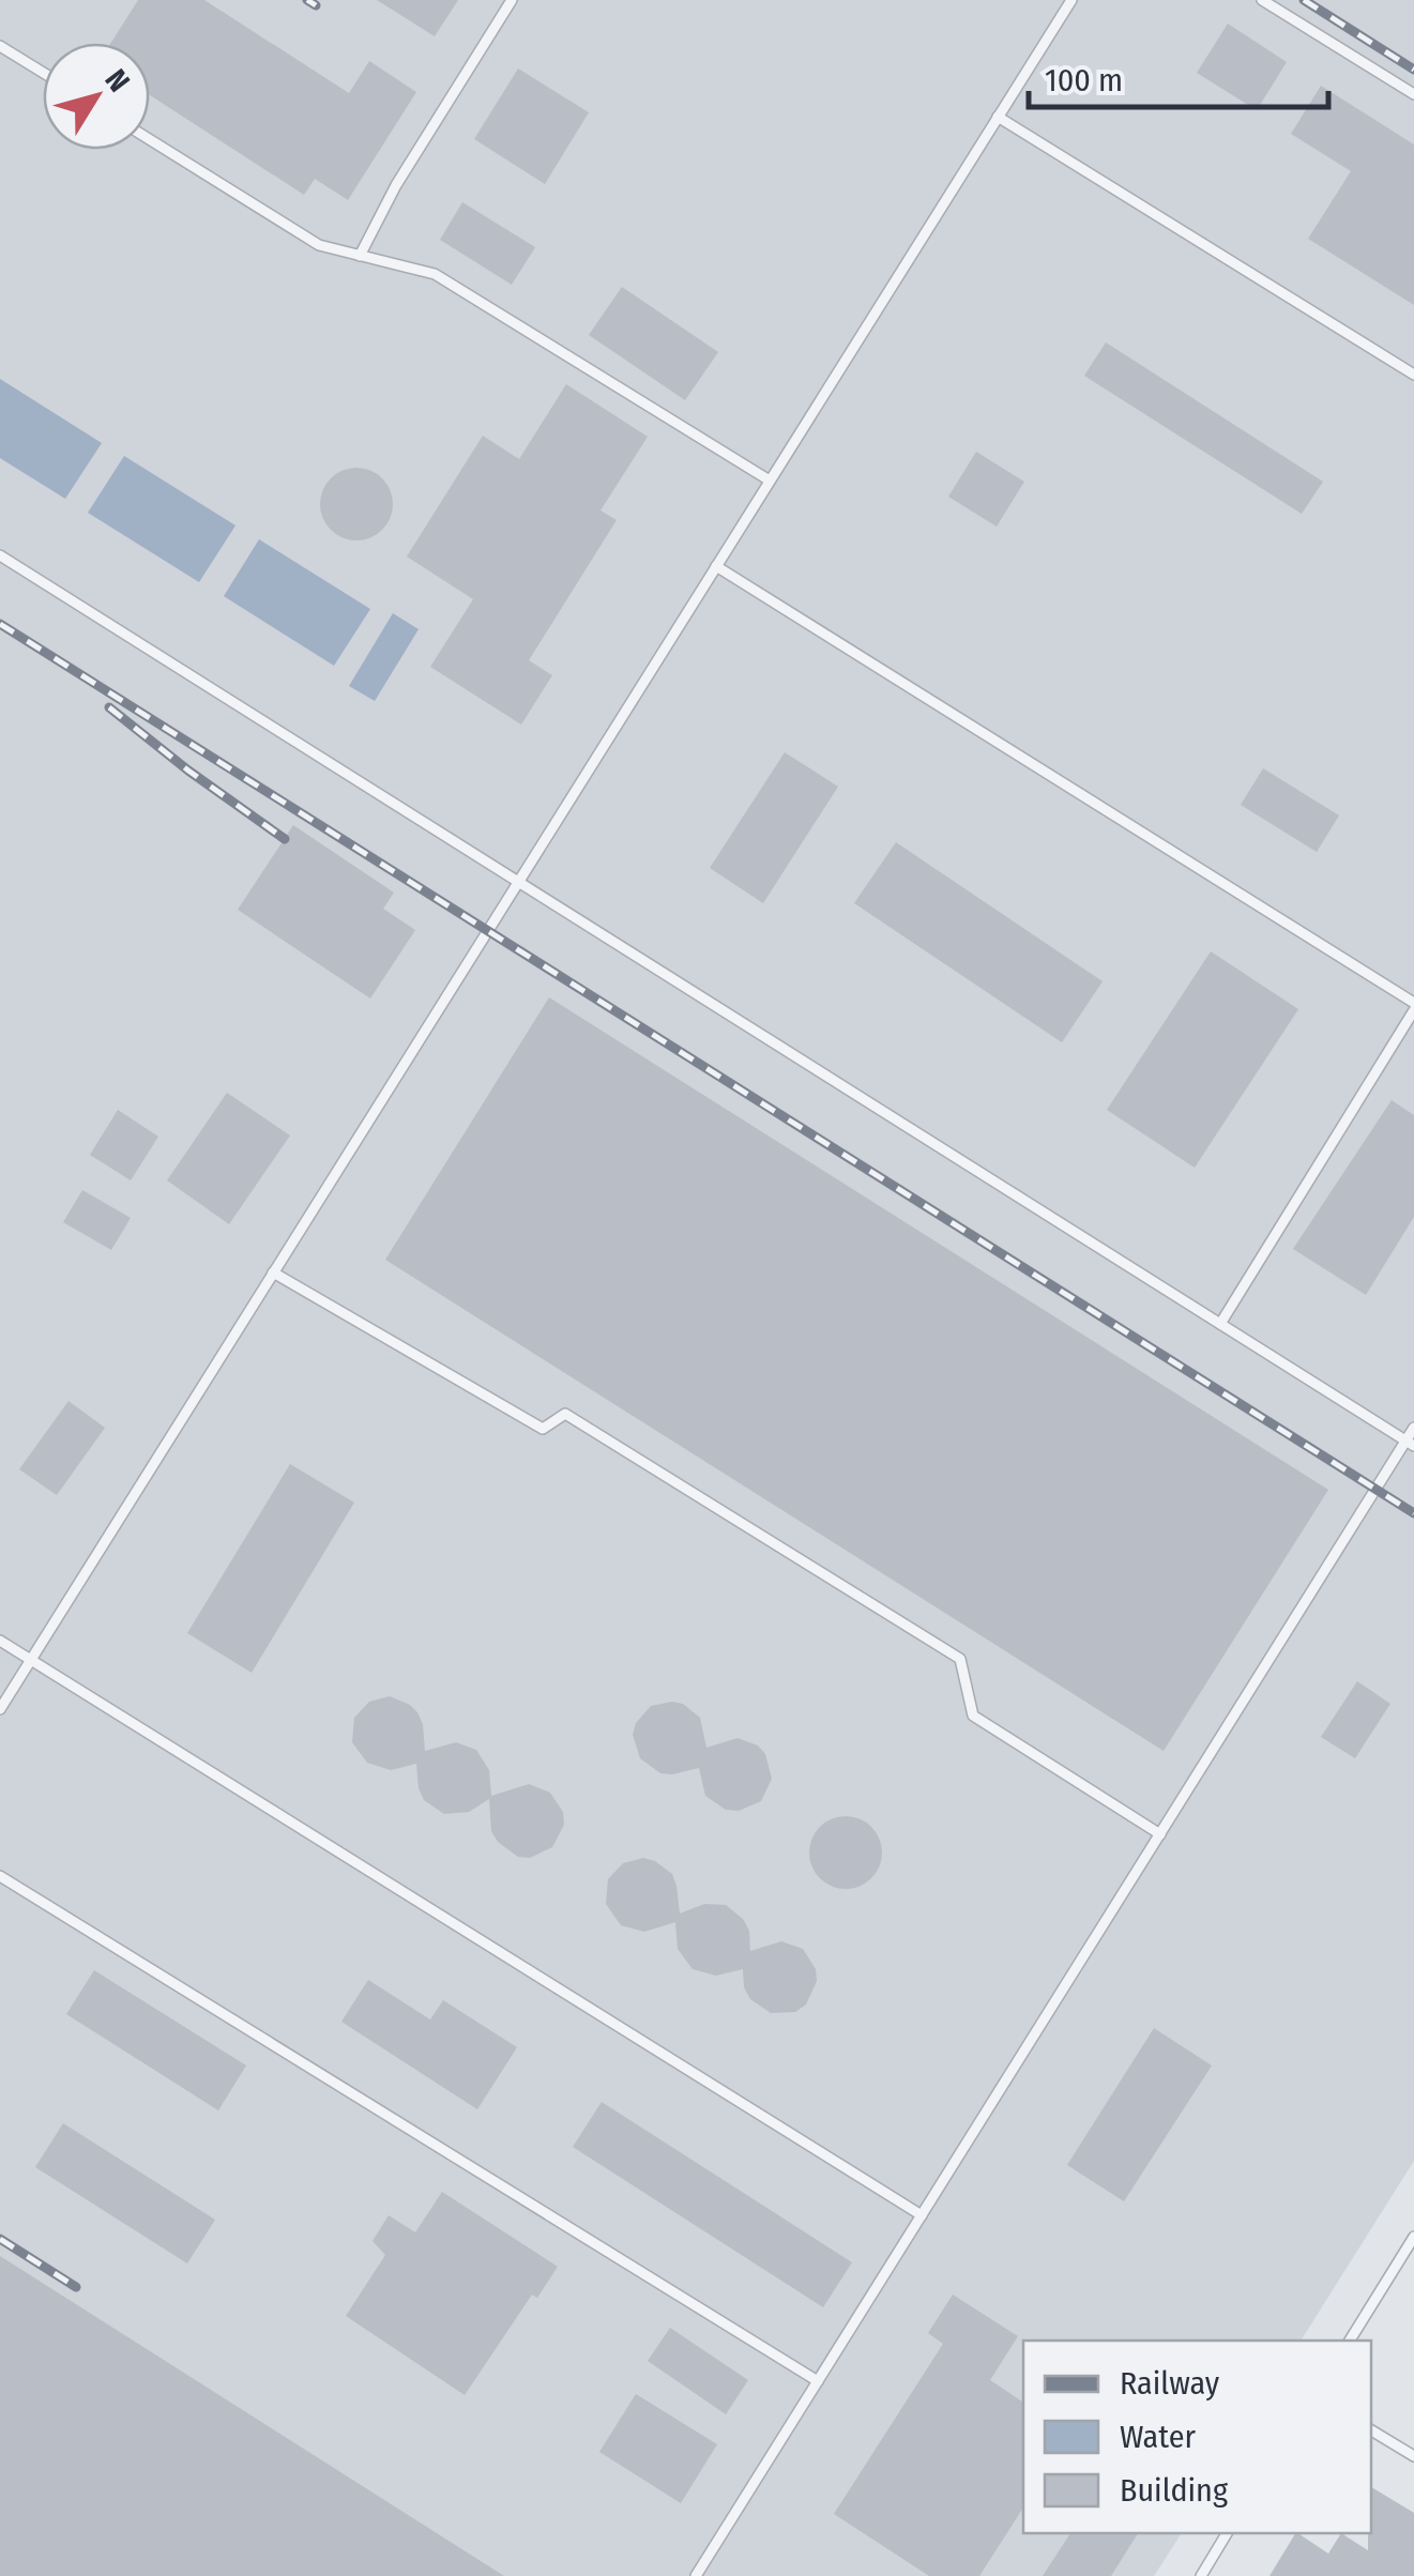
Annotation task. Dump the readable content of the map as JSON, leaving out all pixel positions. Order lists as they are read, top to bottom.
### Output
{
  "legend": ["Railway", "Water", "Building"],
  "scale_bar": "100 m",
  "north": "top right"
}
